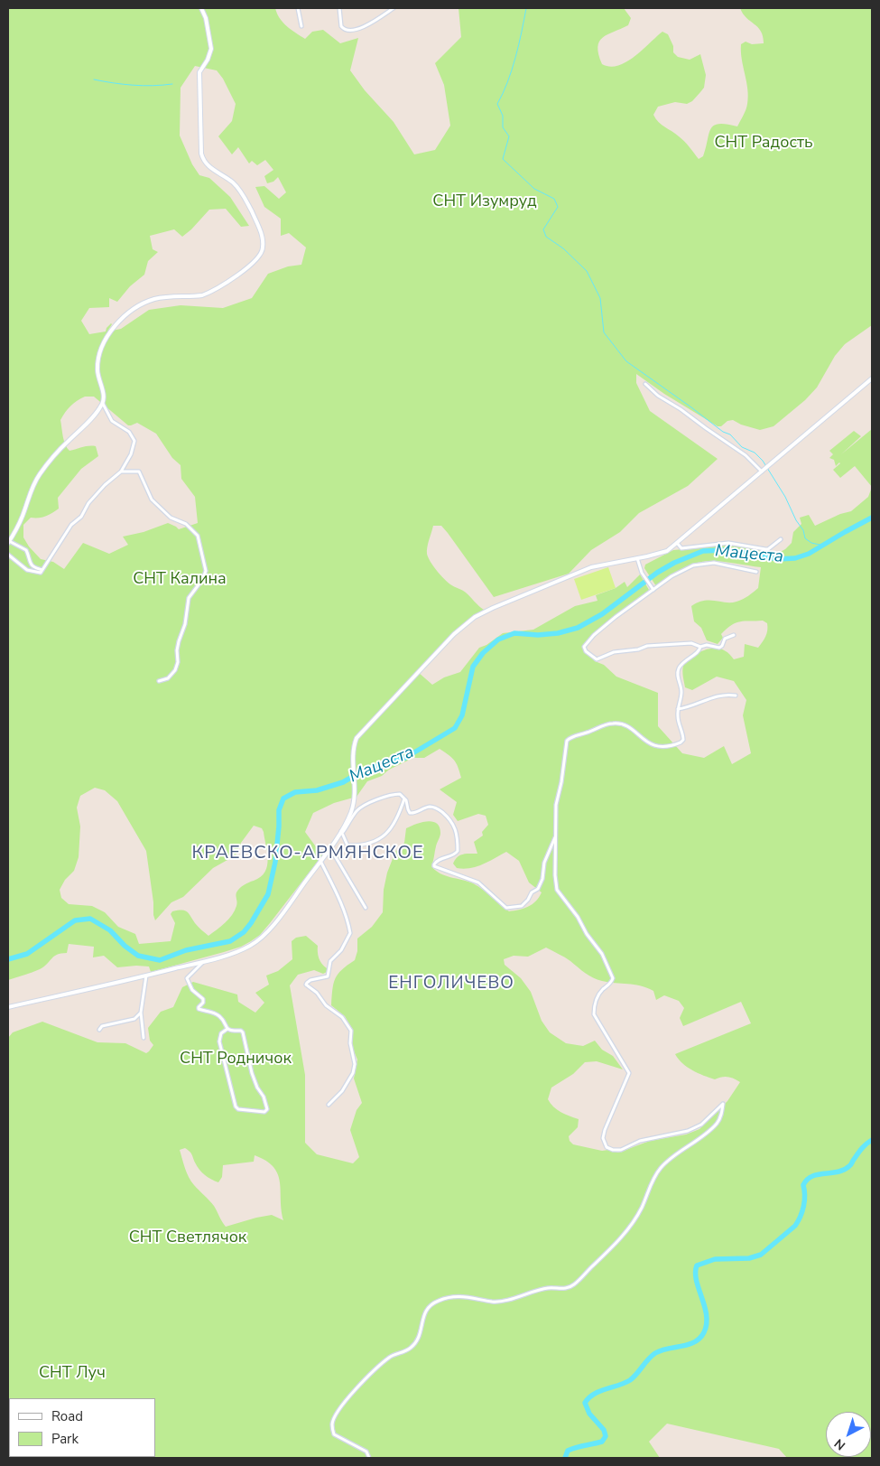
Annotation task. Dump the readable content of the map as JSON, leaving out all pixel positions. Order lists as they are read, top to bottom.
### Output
{
  "districts": ["КРАЕВСКО-АРМЯНСКОЕ", "ЕНГОЛИЧЕВО"],
  "water": ["Мацеста"],
  "parks": [
    "СНТ Радость",
    "СНТ Изумруд",
    "СНТ Калина",
    "СНТ Родничок",
    "СНТ Светлячок",
    "СНТ Луч"
  ],
  "legend": ["Road", "Park"],
  "north": "bottom left"
}
